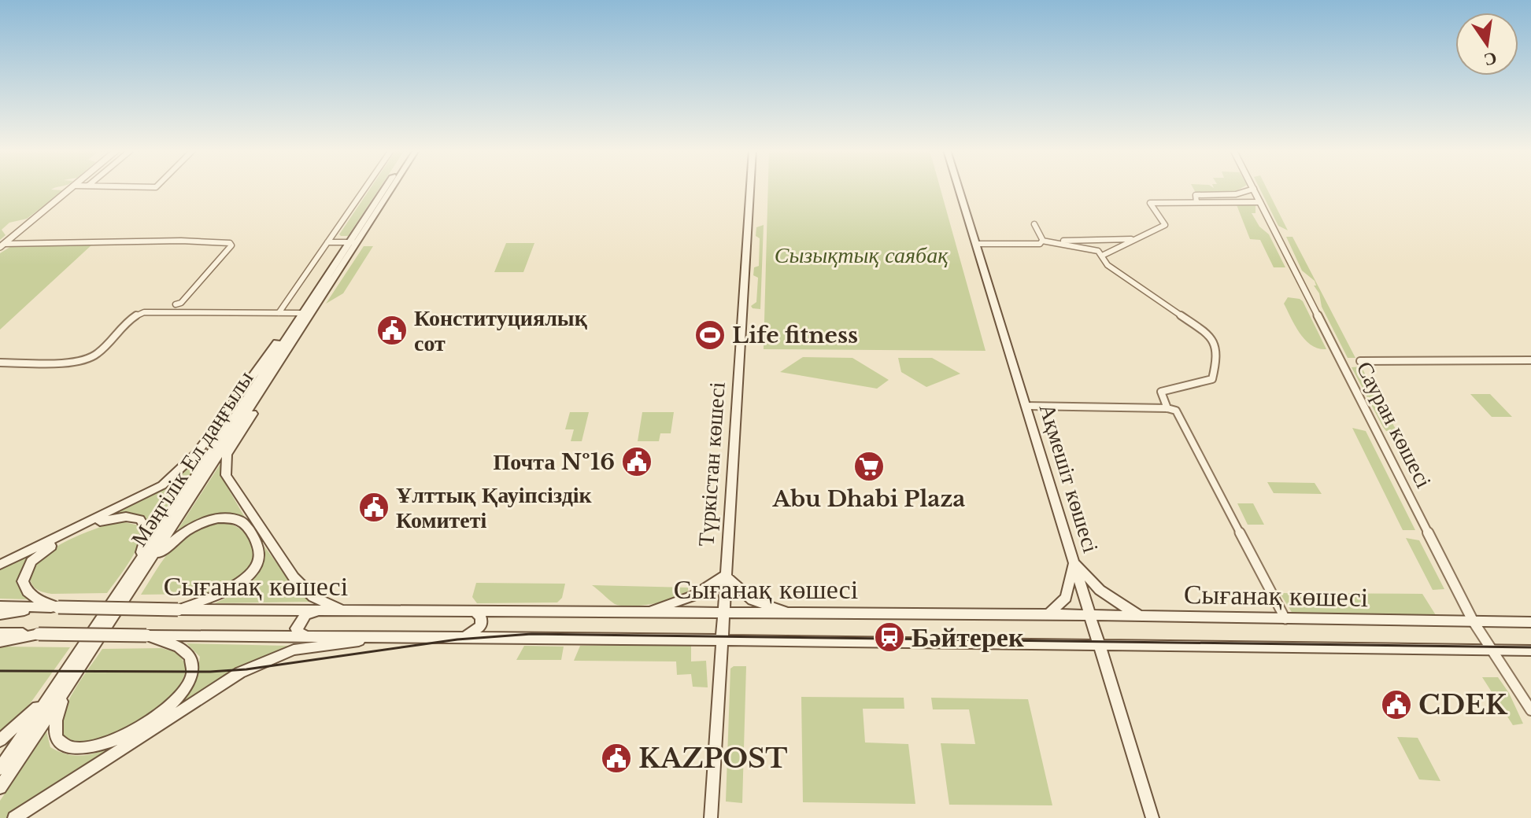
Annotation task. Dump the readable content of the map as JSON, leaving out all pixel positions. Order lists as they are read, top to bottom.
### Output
{
  "streets": {
    "main road": [
      "Мәңгілік Ел даңғылы",
      "Түркістан көшесі",
      "Ақмешіт көшесі",
      "Сығанақ көшесі"
    ],
    "street": ["Сауран көшесі"]
  },
  "crossings": [
    ["Сауран көшесі", "Сығанақ көшесі"],
    ["Түркістан көшесі", "Сығанақ көшесі"],
    ["Ақмешіт көшесі", "Сығанақ көшесі"]
  ],
  "parks": ["Сызықтық саябақ"],
  "places": {
    "public building": [
      "Конституциялық сот",
      "Почта №16",
      "Ұлттық Қауіпсіздік Комитеті",
      "CDEK",
      "KAZPOST"
    ],
    "sports": ["Life fitness"],
    "supermarket": ["Abu Dhabi Plaza"],
    "station": ["Бәйтерек"]
  },
  "north": "bottom"
}
